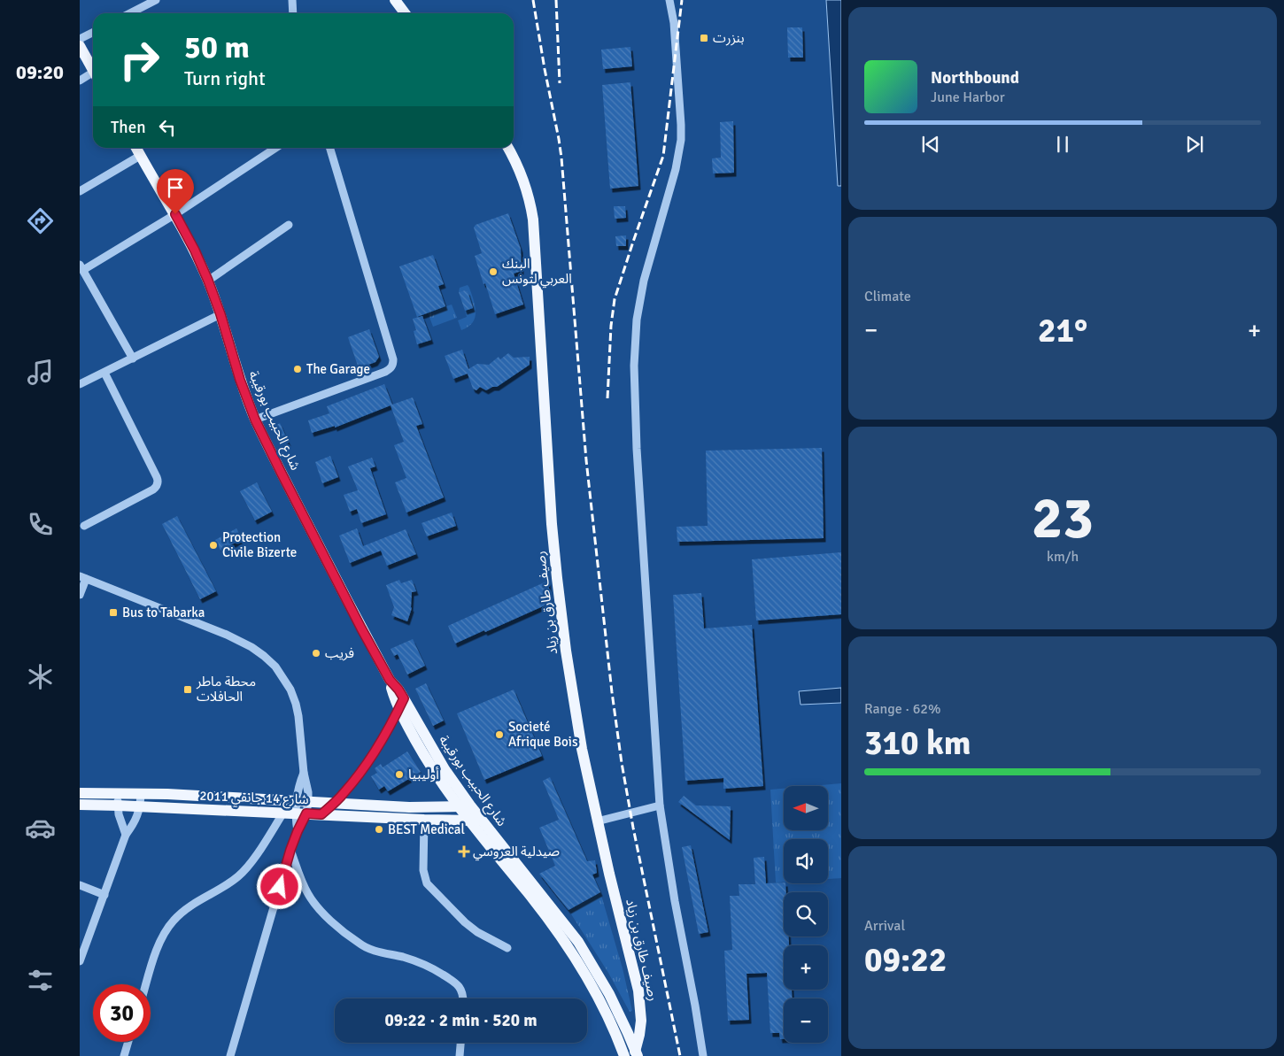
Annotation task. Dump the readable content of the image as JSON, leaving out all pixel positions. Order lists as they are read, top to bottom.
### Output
{
  "streets": {
    "main road": ["شارع الحبيب بورقيبة", "رصيف طارق بن زياد", "شارع 14 جانفي 2011"]
  },
  "crossings": [
    ["شارع الحبيب بورقيبة", "رصيف طارق بن زياد"],
    ["شارع الحبيب بورقيبة", "شارع 14 جانفي 2011"]
  ],
  "places": {
    "transit": ["بنزرت", "Bus to Tabarka", "محطة ماطر الحافلات"],
    "other": [
      "البنك العربي لتونس",
      "The Garage",
      "Protection Civile Bizerte",
      "فريب",
      "Societé Afrique Bois",
      "أوليبيا",
      "BEST Medical"
    ],
    "health": ["صيدلية العروسي"]
  },
  "north": "left",
  "page": {
    "tabs": "09:20",
    "turn": ["50 m", "Turn right"],
    "song": ["Northbound", "June Harbor"],
    "then": "Then",
    "tile": [
      "Climate",
      ["23", "km/h"],
      ["Range · 62%", "310 km"],
      ["Arrival", "09:22"]
    ],
    "heat": ["−", "21°", "+"],
    "map_buttons": ["+", "−"],
    "limit": "30",
    "trip": "09:22 · 2 min · 520 m"
  }
}
